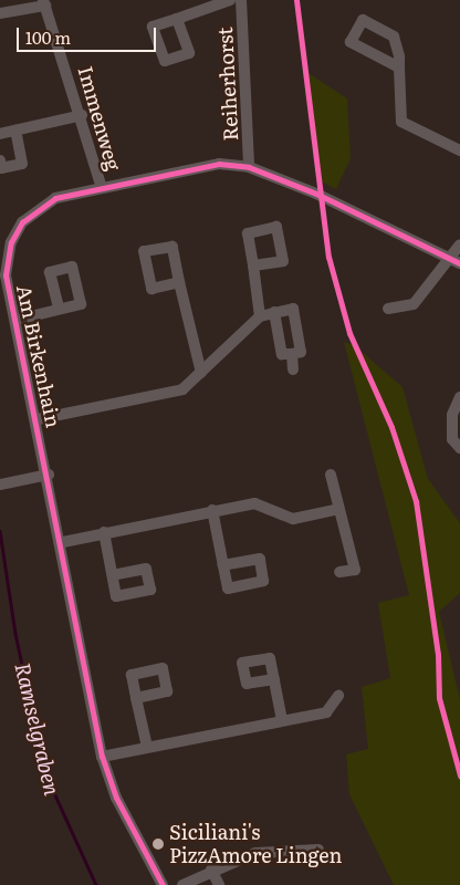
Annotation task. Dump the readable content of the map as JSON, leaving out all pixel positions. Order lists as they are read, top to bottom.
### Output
{
  "streets": {
    "street": ["Reiherhorst", "Immenweg", "Am Birkenhain"]
  },
  "crossings": [
    ["Reiherhorst", "Am Birkenhain"],
    ["Immenweg", "Am Birkenhain"]
  ],
  "water": ["Ramselgraben"],
  "places": ["Siciliani's PizzAmore Lingen"],
  "scale_bar": "100 m"
}
